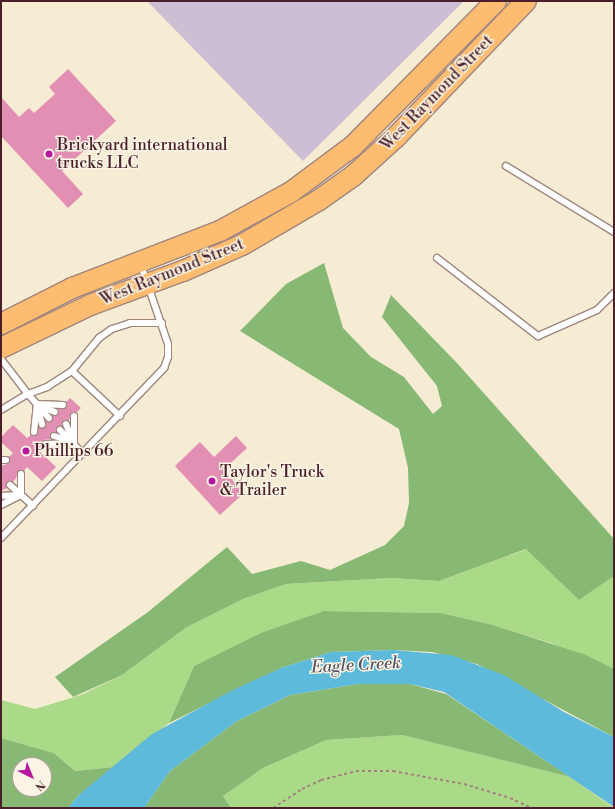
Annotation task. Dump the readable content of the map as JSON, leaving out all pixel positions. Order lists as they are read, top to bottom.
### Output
{
  "streets": {
    "main road": ["West Raymond Street"]
  },
  "water": ["Eagle Creek"],
  "places": ["Brickyard international trucks LLC", "Phillips 66", "Taylor's Truck & Trailer"],
  "north": "bottom right"
}
